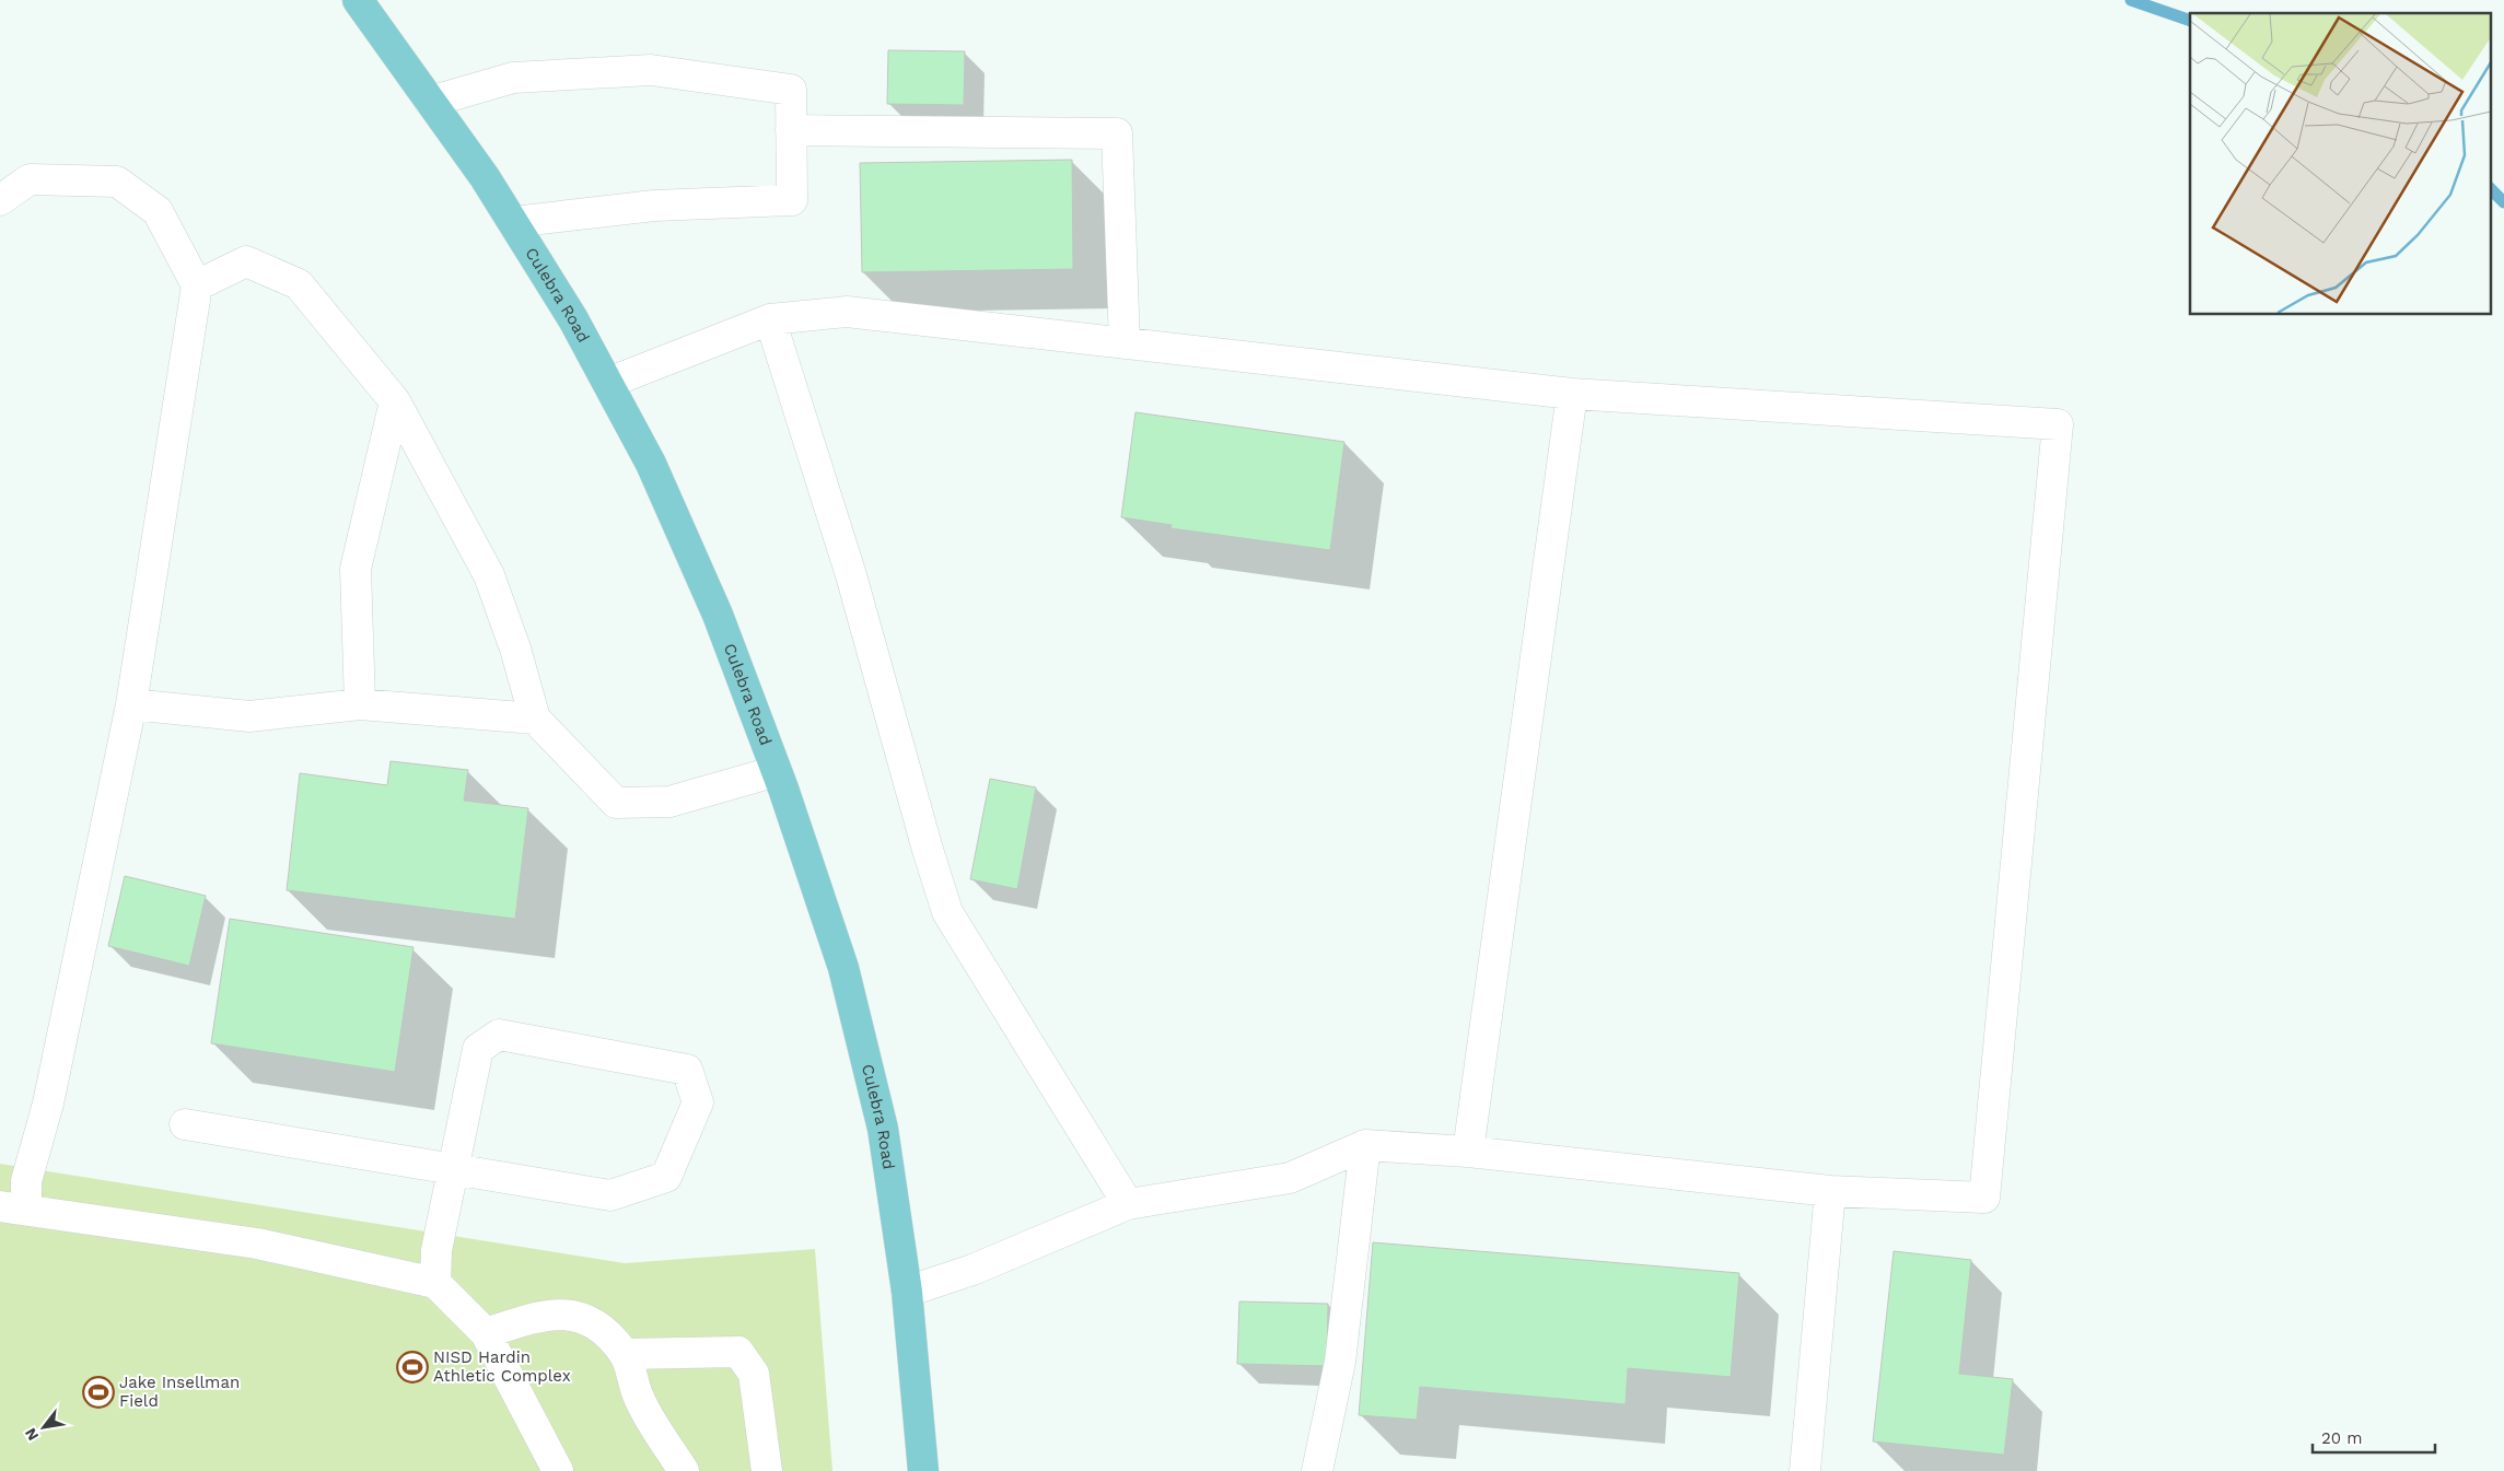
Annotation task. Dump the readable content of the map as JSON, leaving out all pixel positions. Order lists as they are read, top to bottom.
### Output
{
  "streets": {
    "main road": ["Culebra Road"]
  },
  "places": {
    "sports": ["NISD Hardin Athletic Complex", "Jake Insellman Field"]
  },
  "scale_bar": "20 m",
  "north": "bottom left"
}
